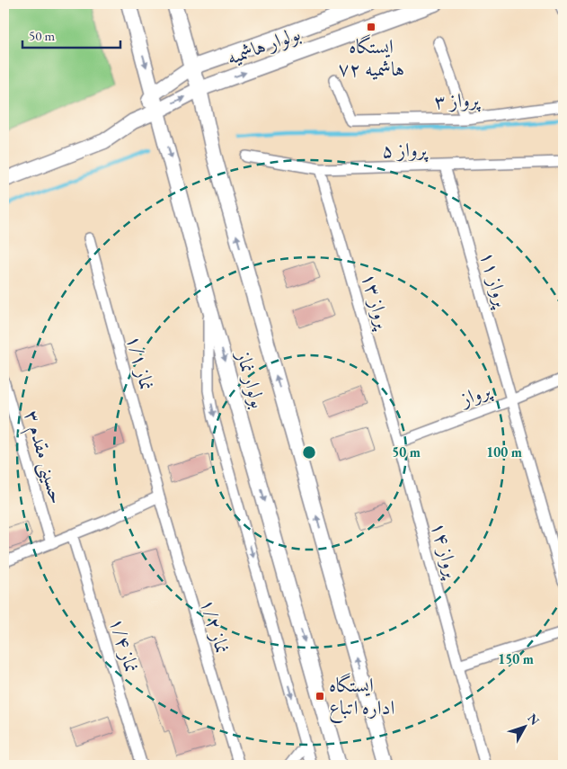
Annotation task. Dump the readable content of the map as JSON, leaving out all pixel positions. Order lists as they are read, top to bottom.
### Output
{
  "streets": {
    "main road": ["بولوار هاشمیه", "بولوار نماز"],
    "street": [
      "پرواز ۳",
      "پرواز ۵",
      "پرواز ۱۱",
      "پرواز ۱۳",
      "نماز ۱/۱",
      "پرواز",
      "حسینی مقدم ۳",
      "پرواز ۱۴",
      "نماز ۱/۲",
      "نماز ۱/۴"
    ]
  },
  "crossings": [
    ["بولوار هاشمیه", "بولوار نماز"],
    ["پرواز ۵", "پرواز ۱۱"],
    ["پرواز ۵", "پرواز ۱۳"],
    ["پرواز ۱۱", "پرواز"],
    ["پرواز ۱۳", "پرواز"],
    ["پرواز ۱۳", "پرواز ۱۴"],
    ["نماز ۱/۱", "نماز ۱/۲"],
    ["پرواز", "پرواز ۱۴"]
  ],
  "places": {
    "transit": ["ایستگاه هاشمیه ۷۲", "ایستگاه اداره اتباع"]
  },
  "scale_bar": "50 m",
  "north": "top right",
  "rings": ["50 m", "100 m", "150 m"]
}
